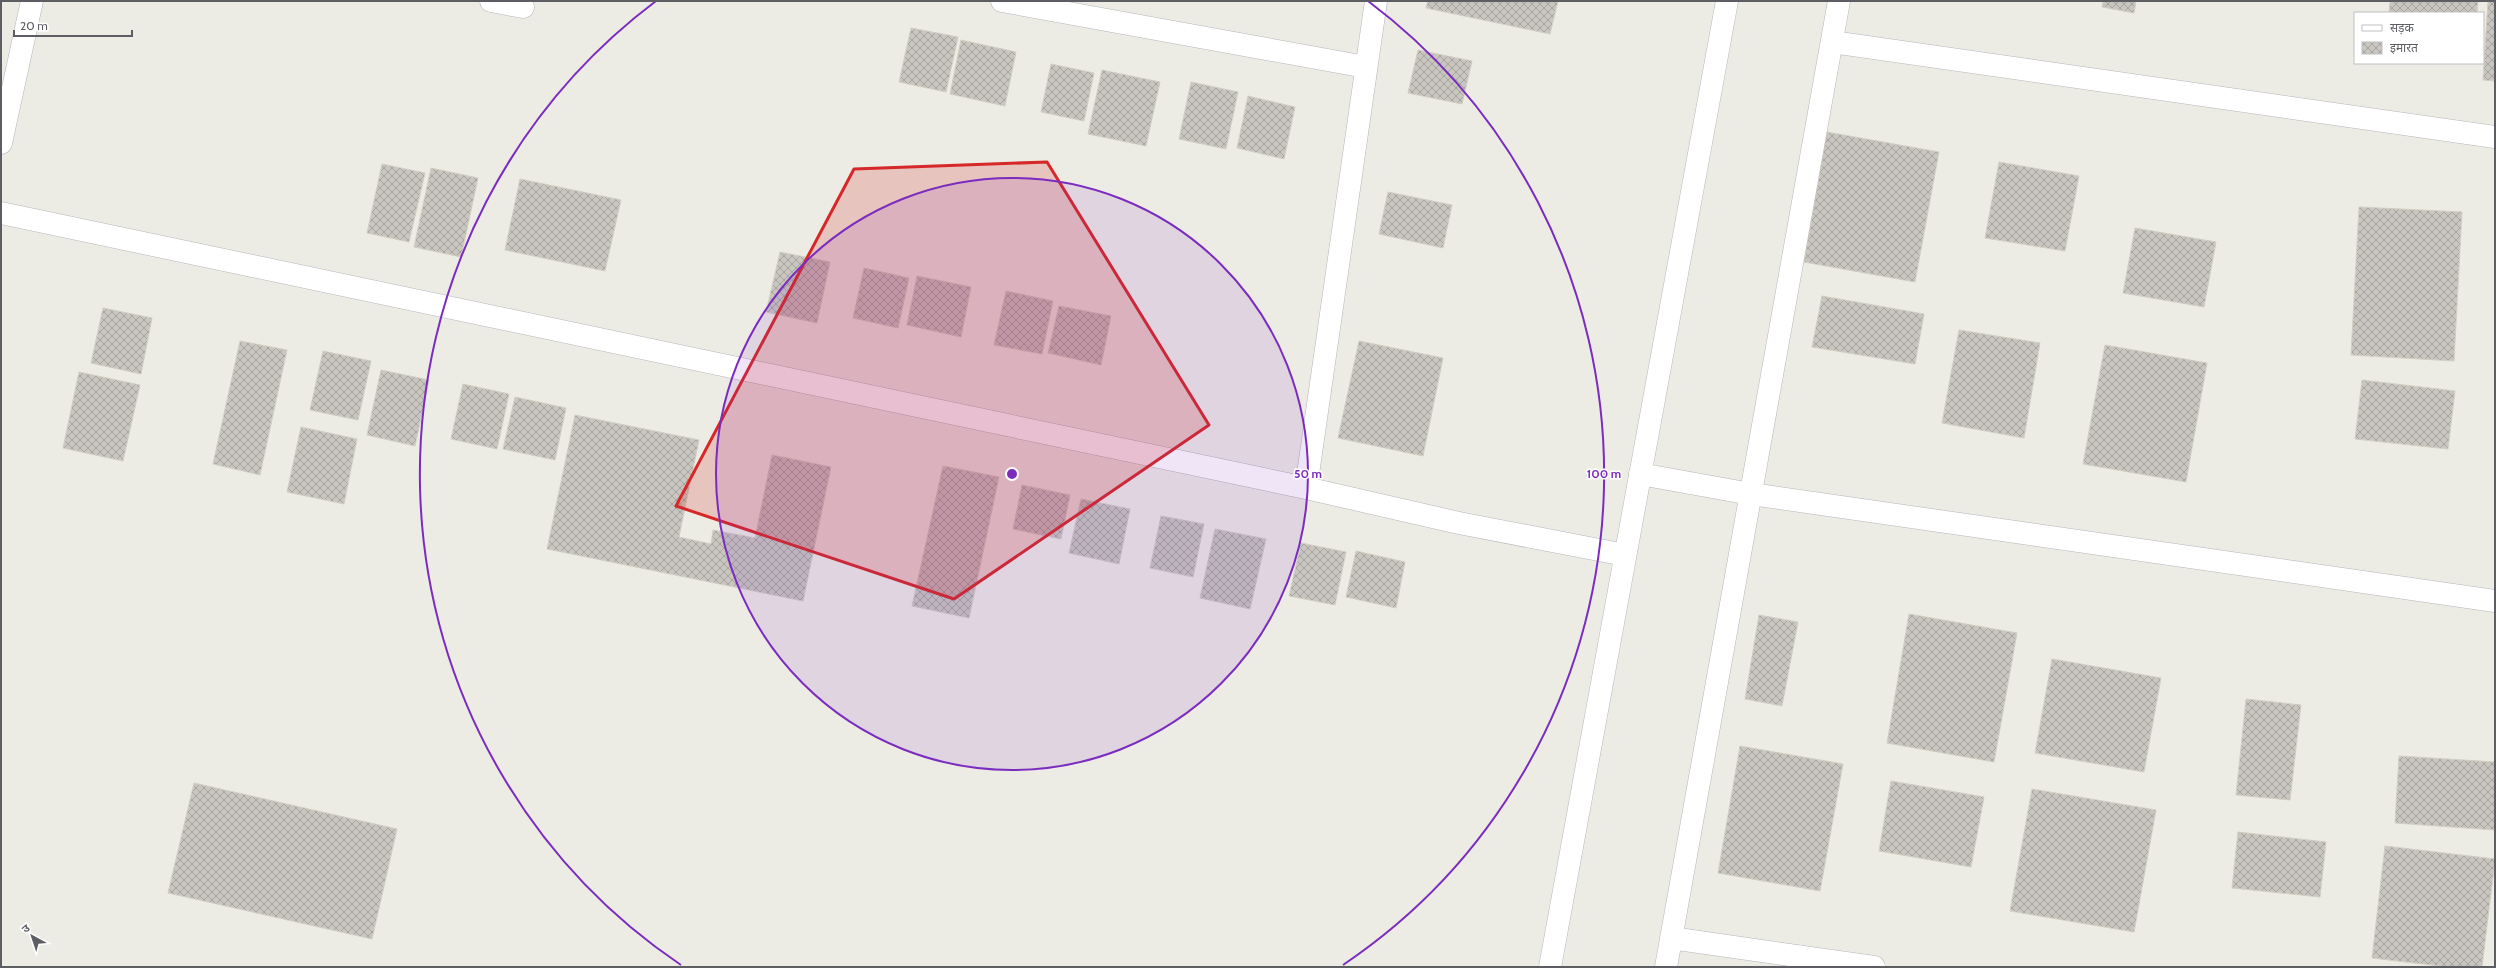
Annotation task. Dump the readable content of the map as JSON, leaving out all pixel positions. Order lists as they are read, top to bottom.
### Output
{
  "legend": ["सड़क", "इमारत"],
  "scale_bar": "20 m",
  "north": "top left",
  "rings": ["50 m", "100 m"]
}
